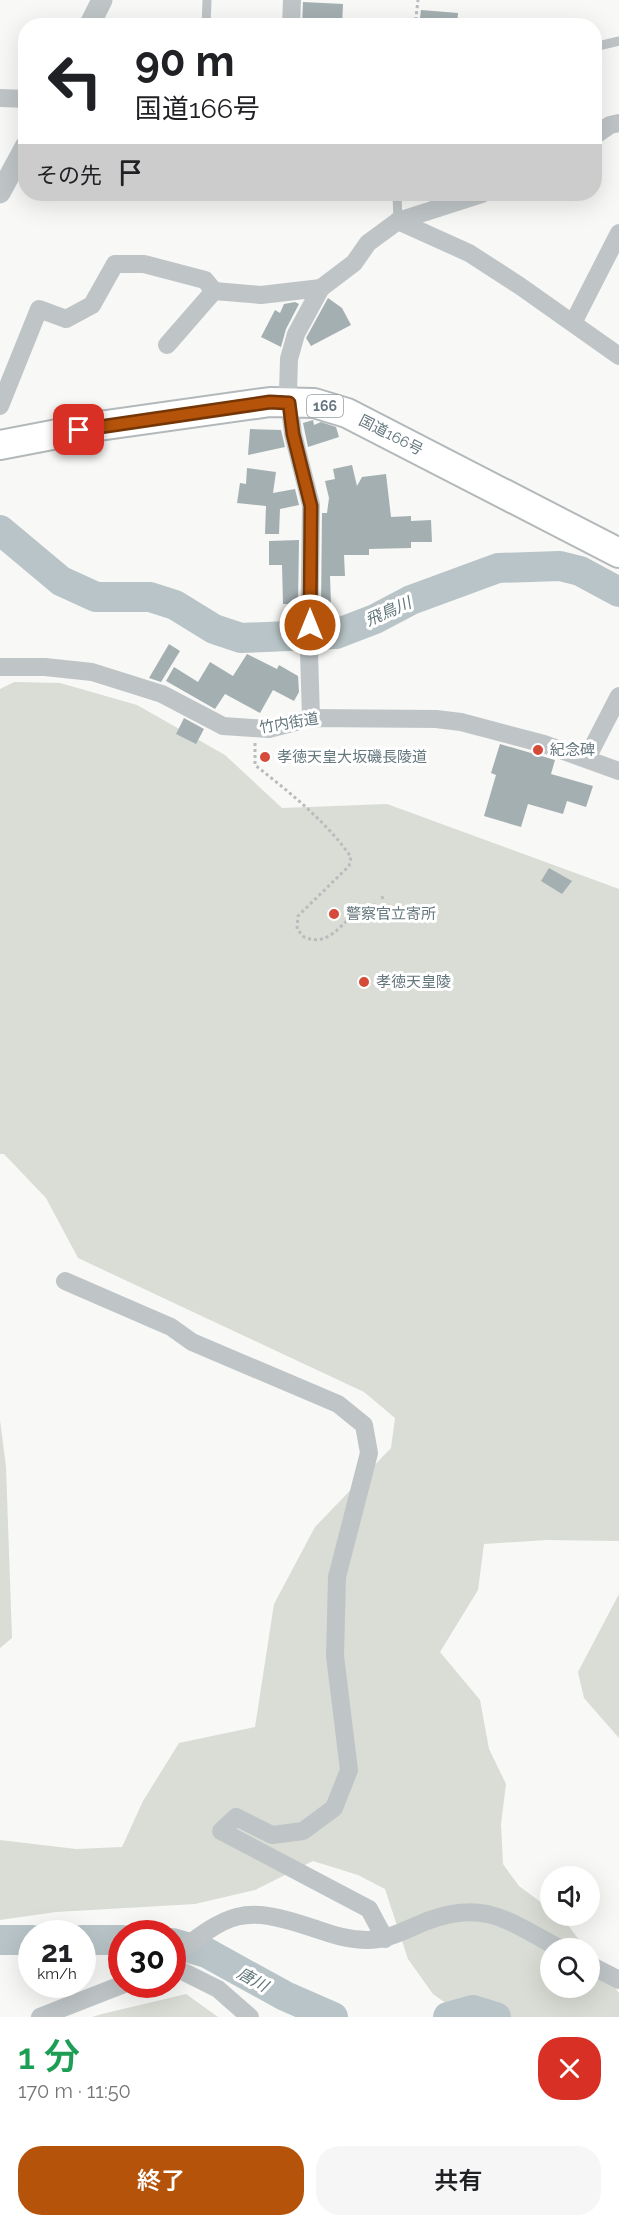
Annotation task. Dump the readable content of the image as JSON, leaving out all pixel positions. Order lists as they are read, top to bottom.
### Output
{
  "streets": {
    "highway": ["166", "国道166号"],
    "street": ["竹内街道"]
  },
  "water": ["飛鳥川", "唐川"],
  "places": [
    "紀念碑",
    "孝徳天皇大坂磯長陵道",
    "警察官立寄所",
    "孝徳天皇陵"
  ],
  "page": {
    "turn": ["90 m", "国道166号"],
    "then": "その先",
    "speed": "21 km/h",
    "limit": "30",
    "heading": ["1 分", "170 m · 11:50"],
    "buttons": ["終了", "共有"]
  }
}
